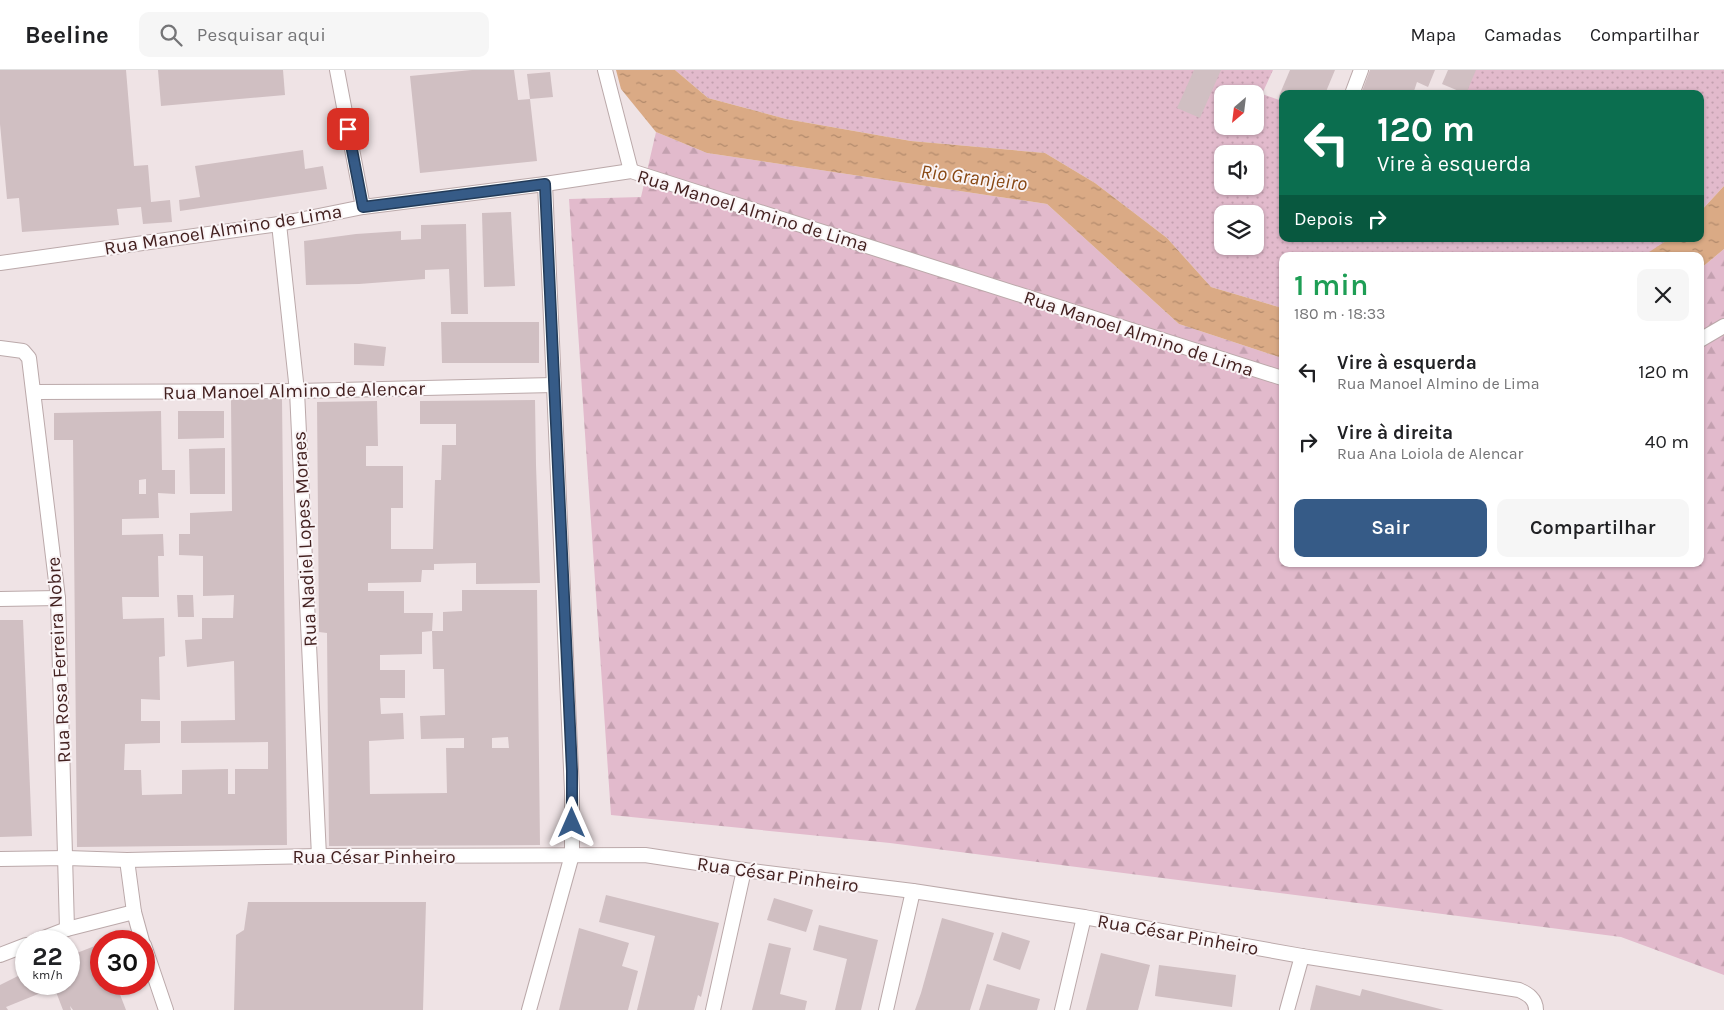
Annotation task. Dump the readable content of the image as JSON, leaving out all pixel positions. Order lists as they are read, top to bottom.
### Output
{
  "streets": {
    "street": [
      "Rua Manoel Almino de Lima",
      "Rua Manoel Almino de Alencar",
      "Rua Nadiel Lopes Moraes",
      "Rua Rosa Ferreira Nobre",
      "Rua César Pinheiro"
    ]
  },
  "crossings": [
    ["Rua Manoel Almino de Lima", "Rua Nadiel Lopes Moraes"],
    ["Rua Manoel Almino de Alencar", "Rua Nadiel Lopes Moraes"],
    ["Rua Manoel Almino de Alencar", "Rua Rosa Ferreira Nobre"],
    ["Rua Nadiel Lopes Moraes", "Rua César Pinheiro"],
    ["Rua Rosa Ferreira Nobre", "Rua César Pinheiro"]
  ],
  "water": ["Rio Granjeiro"],
  "north": "bottom left",
  "page": {
    "header": "Beeline",
    "search": "Pesquisar aqui",
    "nav": ["Mapa", "Camadas", "Compartilhar"],
    "turn": ["120 m", "Vire à esquerda"],
    "then": "Depois",
    "heading": ["1 min", "180 m · 18:33"],
    "list": [
      {
        "name": "Vire à esquerda",
        "note": "Rua Manoel Almino de Lima",
        "value": "120 m"
      },
      {
        "name": "Vire à direita",
        "note": "Rua Ana Loiola de Alencar",
        "value": "40 m"
      }
    ],
    "buttons": ["Sair", "Compartilhar"],
    "speed": "22 km/h",
    "limit": "30"
  }
}
